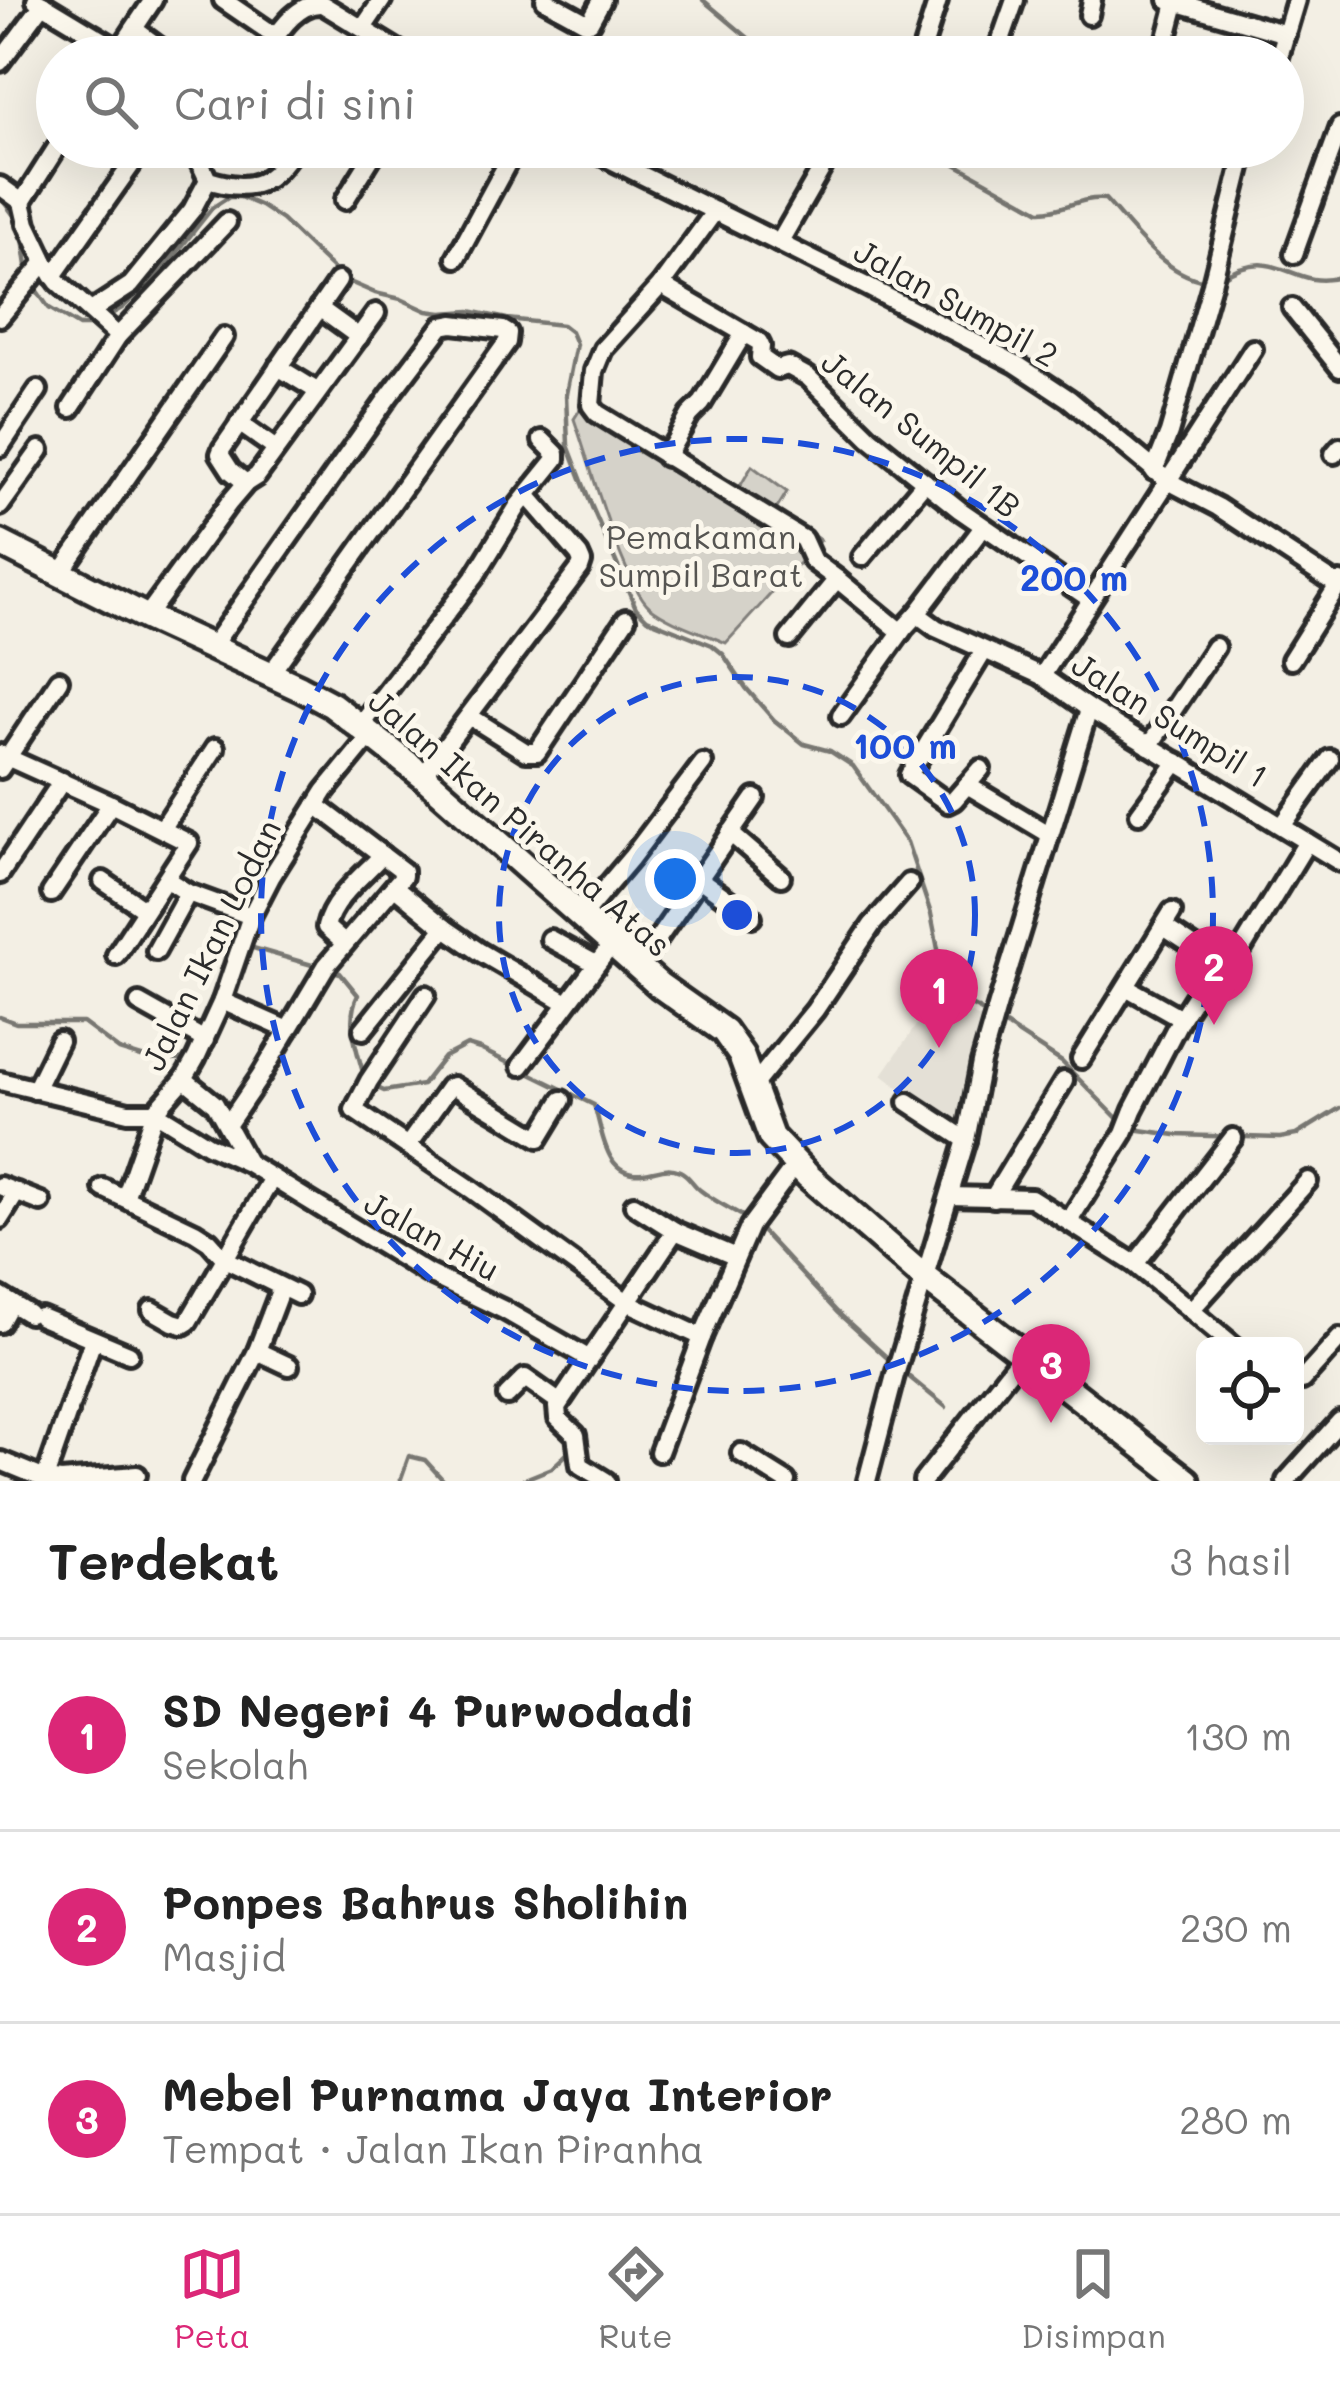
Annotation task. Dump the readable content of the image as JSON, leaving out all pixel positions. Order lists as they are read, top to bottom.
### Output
{
  "streets": {
    "street": [
      "Jalan Sumpil 2",
      "Jalan Sumpil 1B",
      "Jalan Sumpil 1",
      "Jalan Ikan Piranha Atas",
      "Jalan Ikan Lodan",
      "Jalan Hiu"
    ]
  },
  "crossings": [
    ["Jalan Sumpil 2", "Jalan Sumpil 1"],
    ["Jalan Sumpil 1B", "Jalan Sumpil 1"],
    ["Jalan Ikan Piranha Atas", "Jalan Ikan Lodan"],
    ["Jalan Ikan Lodan", "Jalan Hiu"]
  ],
  "parks": ["Pemakaman Sumpil Barat"],
  "page": {
    "search": "Cari di sini",
    "pins": ["2", "1", "3"],
    "heading": ["Terdekat", "3 hasil"],
    "list": [
      {
        "mark": "1",
        "name": "SD Negeri 4 Purwodadi",
        "note": "Sekolah",
        "value": "130 m"
      },
      {
        "mark": "2",
        "name": "Ponpes Bahrus Sholihin",
        "note": "Masjid",
        "value": "230 m"
      },
      {
        "mark": "3",
        "name": "Mebel Purnama Jaya Interior",
        "note": "Tempat · Jalan Ikan Piranha",
        "value": "280 m"
      }
    ],
    "nav": ["Peta", "Rute", "Disimpan"]
  },
  "rings": ["200 m", "100 m"]
}
